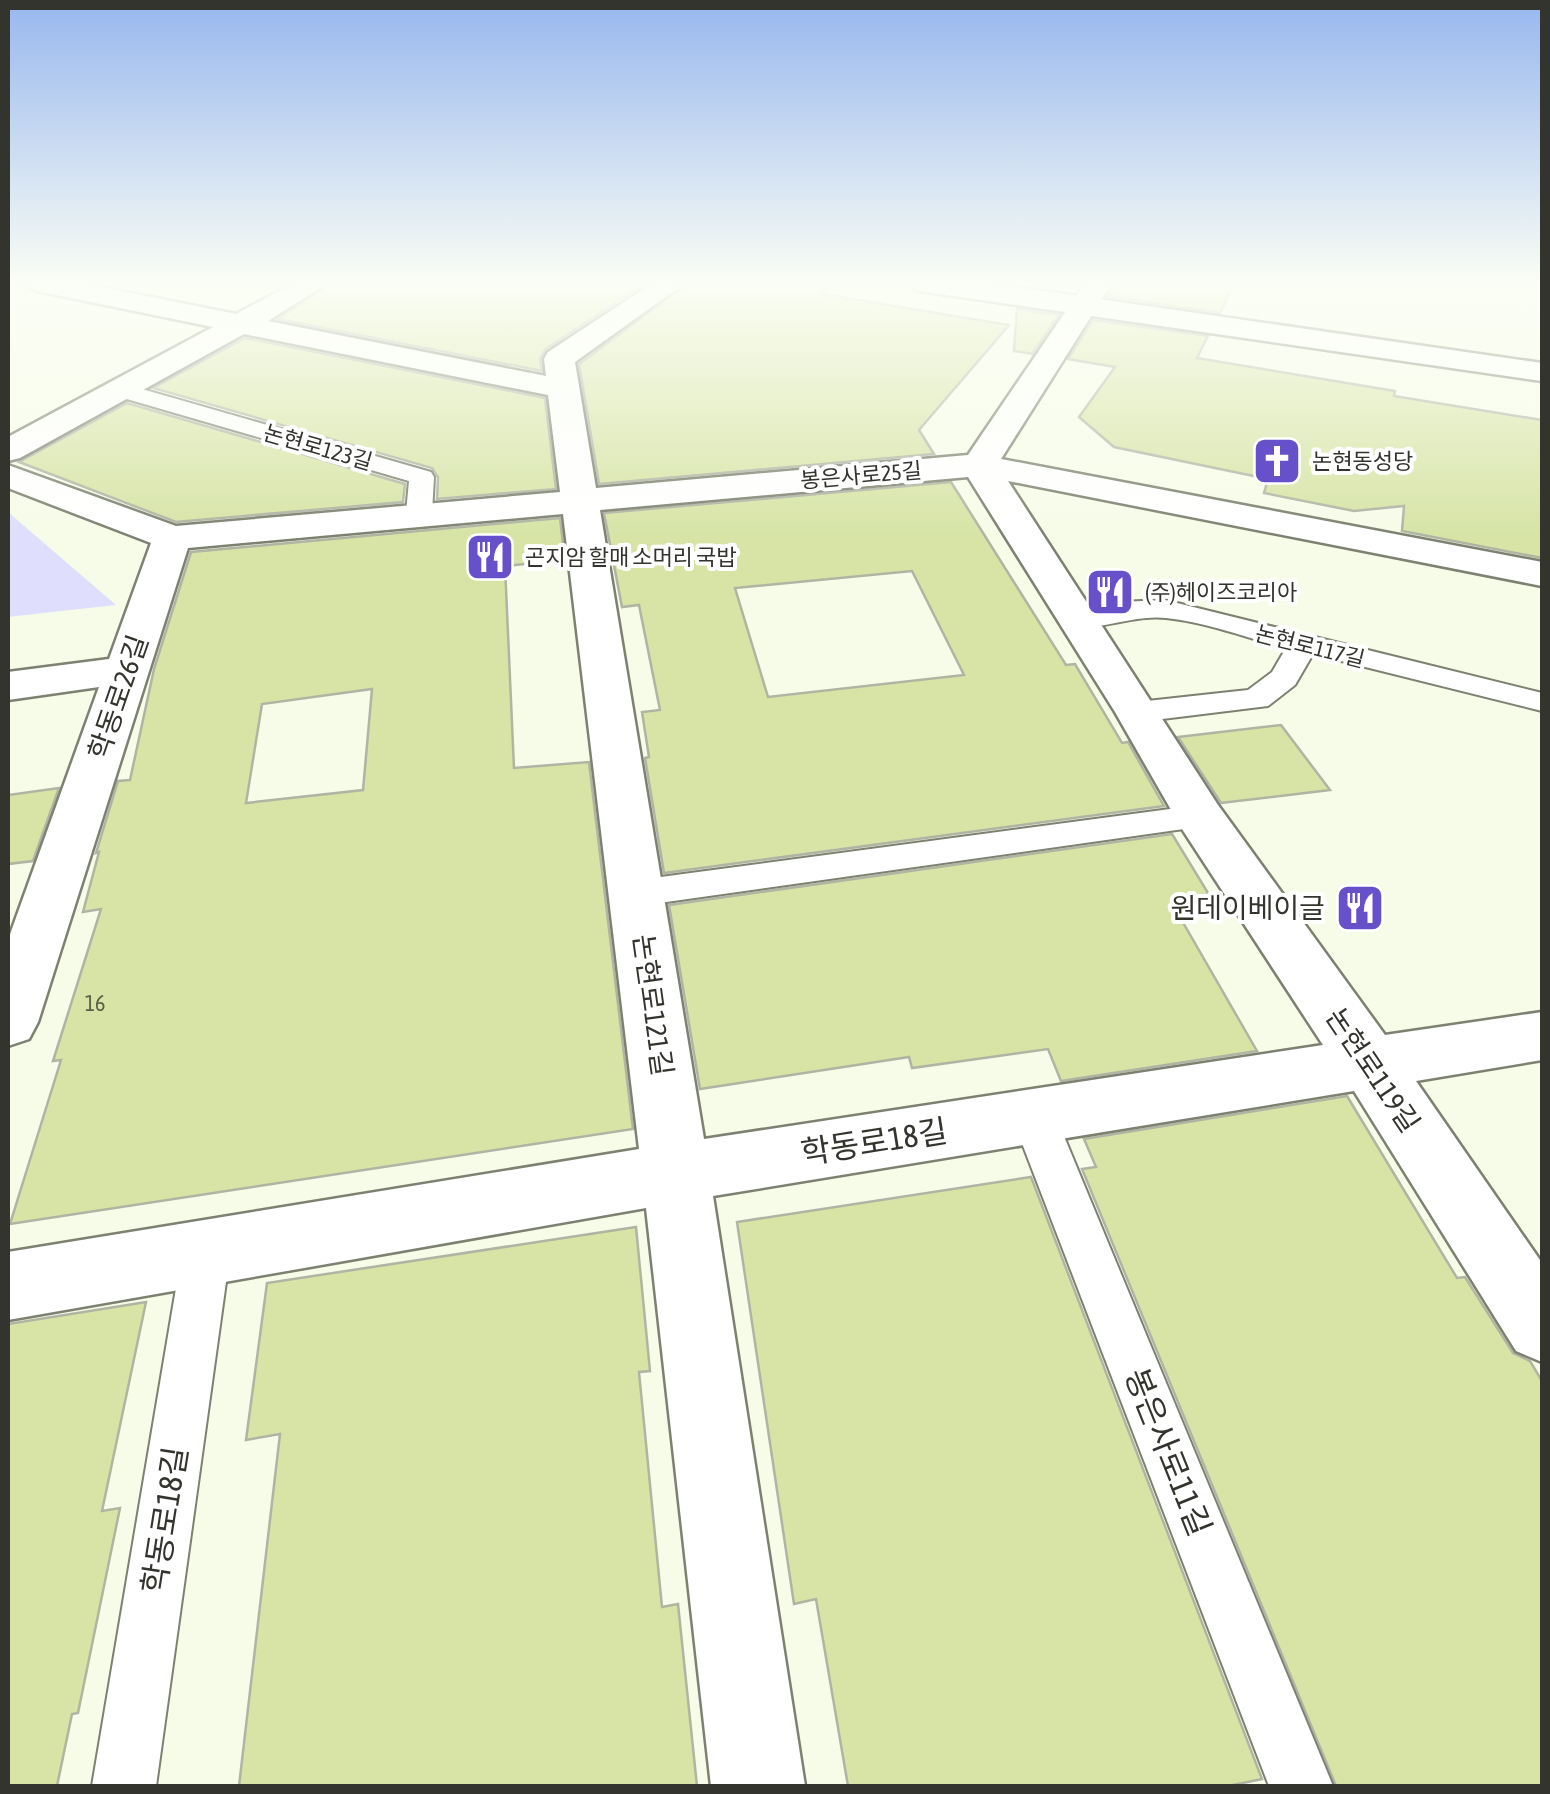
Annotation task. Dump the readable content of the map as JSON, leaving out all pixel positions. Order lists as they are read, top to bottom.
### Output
{
  "streets": {
    "street": [
      "봉은사로25길",
      "학동로26길",
      "논현로121길",
      "논현로119길",
      "학동로18길"
    ],
    "lane": ["논현로123길", "논현로117길", "봉은사로11길"]
  },
  "crossings": [
    ["논현로123길", "봉은사로25길"],
    ["봉은사로25길", "학동로26길"],
    ["봉은사로25길", "논현로121길"],
    ["봉은사로25길", "논현로119길"],
    ["논현로117길", "논현로119길"],
    ["논현로121길", "학동로18길"],
    ["논현로119길", "학동로18길"],
    ["학동로18길", "봉은사로11길"]
  ],
  "places": {
    "church": ["논현동성당"],
    "restaurant": ["곤지암 할매 소머리 국밥", "(주)헤이즈코리아", "원데이베이글"]
  },
  "house_numbers": ["16"]
}
